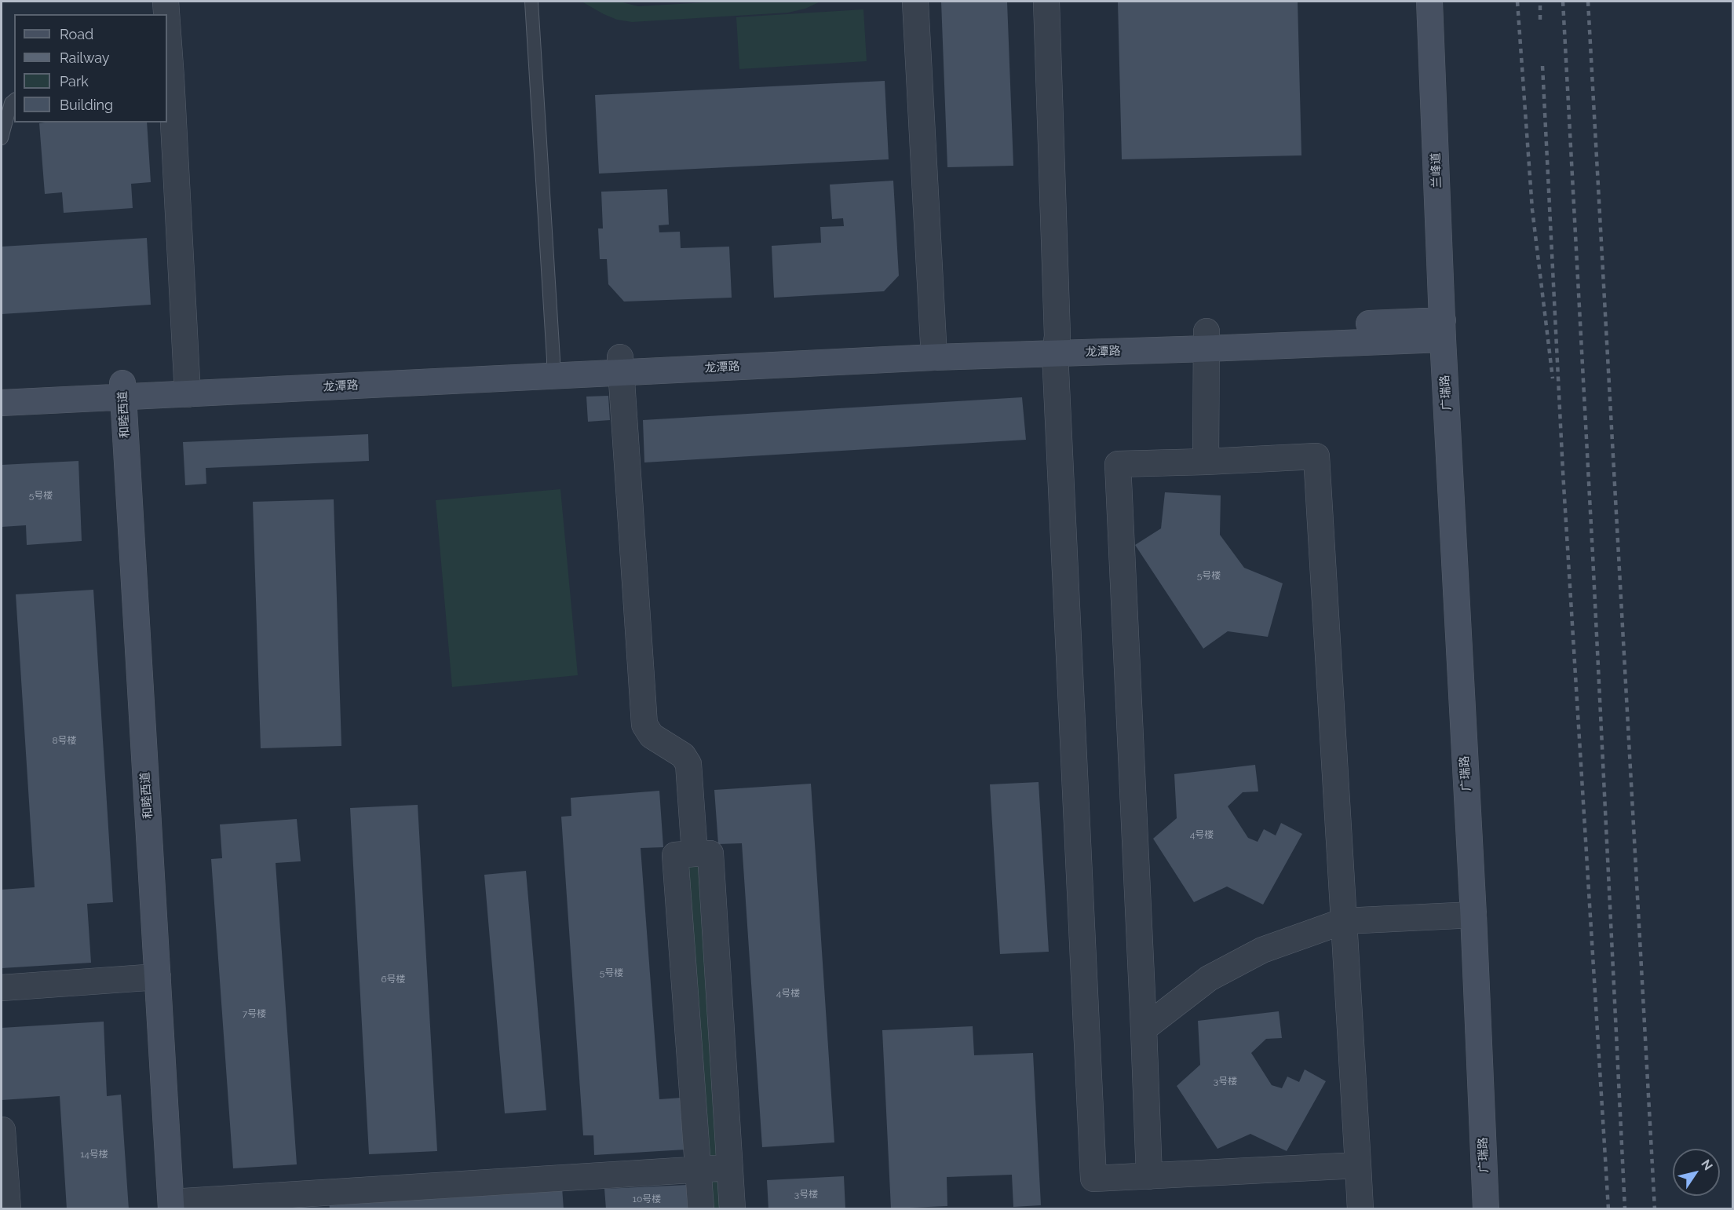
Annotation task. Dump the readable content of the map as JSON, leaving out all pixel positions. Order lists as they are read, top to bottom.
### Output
{
  "streets": {
    "street": [
      "兰峰道",
      "龙潭路",
      "广瑞路",
      "和睦西道"
    ]
  },
  "crossings": [
    ["兰峰道", "龙潭路"],
    ["兰峰道", "广瑞路"],
    ["龙潭路", "广瑞路"],
    ["龙潭路", "和睦西道"]
  ],
  "house_numbers": [
    "5号楼",
    "5号楼",
    "8号楼",
    "4号楼",
    "5号楼",
    "6号楼",
    "4号楼",
    "7号楼",
    "3号楼",
    "14号楼",
    "3号楼",
    "10号楼"
  ],
  "legend": [
    "Road",
    "Railway",
    "Park",
    "Building"
  ],
  "north": "top right"
}
